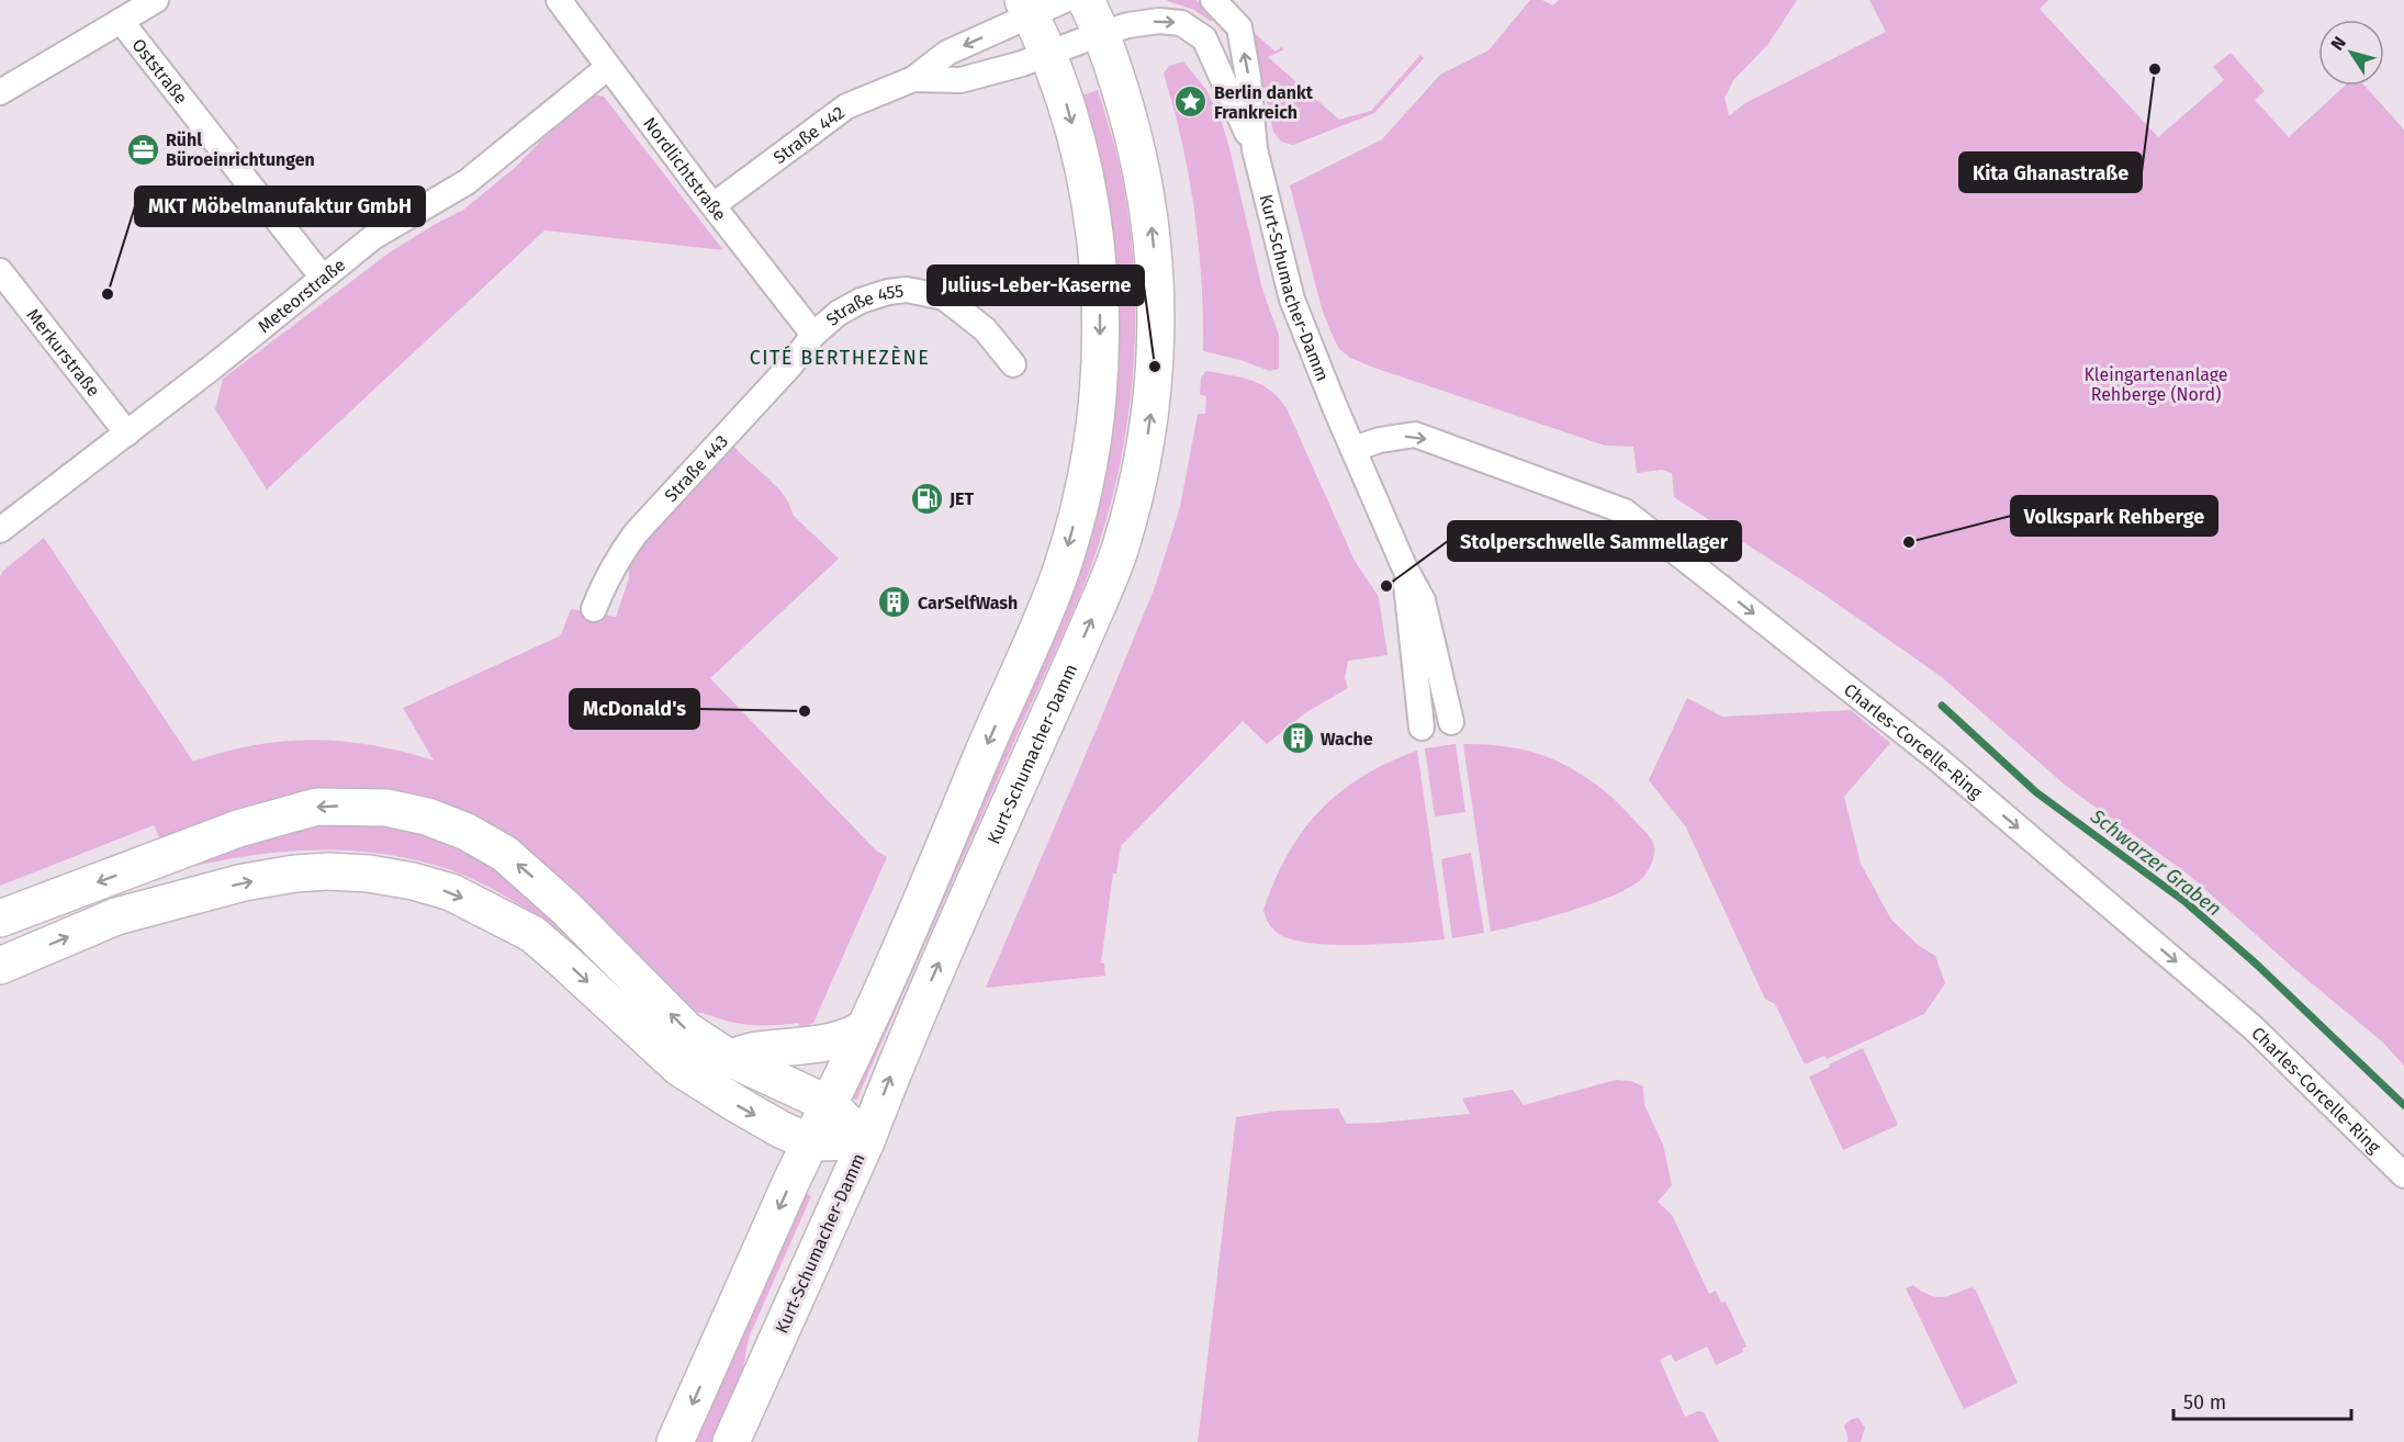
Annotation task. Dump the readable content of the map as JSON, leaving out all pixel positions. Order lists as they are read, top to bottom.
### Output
{
  "streets": {
    "main road": ["Kurt-Schumacher-Damm"],
    "street": [
      "Oststraße",
      "Straße 442",
      "Nordlichtstraße",
      "Meteorstraße",
      "Straße 455",
      "Merkurstraße",
      "Straße 443",
      "Charles-Corcelle-Ring"
    ]
  },
  "crossings": [
    ["Oststraße", "Meteorstraße"],
    ["Straße 442", "Nordlichtstraße"],
    ["Straße 442", "Kurt-Schumacher-Damm"],
    ["Nordlichtstraße", "Meteorstraße"],
    ["Nordlichtstraße", "Straße 455"],
    ["Nordlichtstraße", "Straße 443"],
    ["Kurt-Schumacher-Damm", "Charles-Corcelle-Ring"],
    ["Meteorstraße", "Merkurstraße"],
    ["Straße 455", "Straße 443"]
  ],
  "one_way": ["Charles-Corcelle-Ring"],
  "districts": ["CITÉ BERTHEZÈNE"],
  "water": ["Schwarzer Graben"],
  "parks": ["Kleingartenanlage Rehberge (Nord)"],
  "places": {
    "other": [
      "Kita Ghanastraße",
      "MKT Möbelmanufaktur GmbH",
      "Julius-Leber-Kaserne",
      "Volkspark Rehberge",
      "Stolperschwelle Sammellager",
      "McDonald's"
    ],
    "place": ["Berlin dankt Frankreich"],
    "office": ["Rühl Büroeinrichtungen"],
    "fuel station": ["JET"],
    "building": ["CarSelfWash", "Wache"]
  },
  "scale_bar": "50 m",
  "north": "top left"
}
